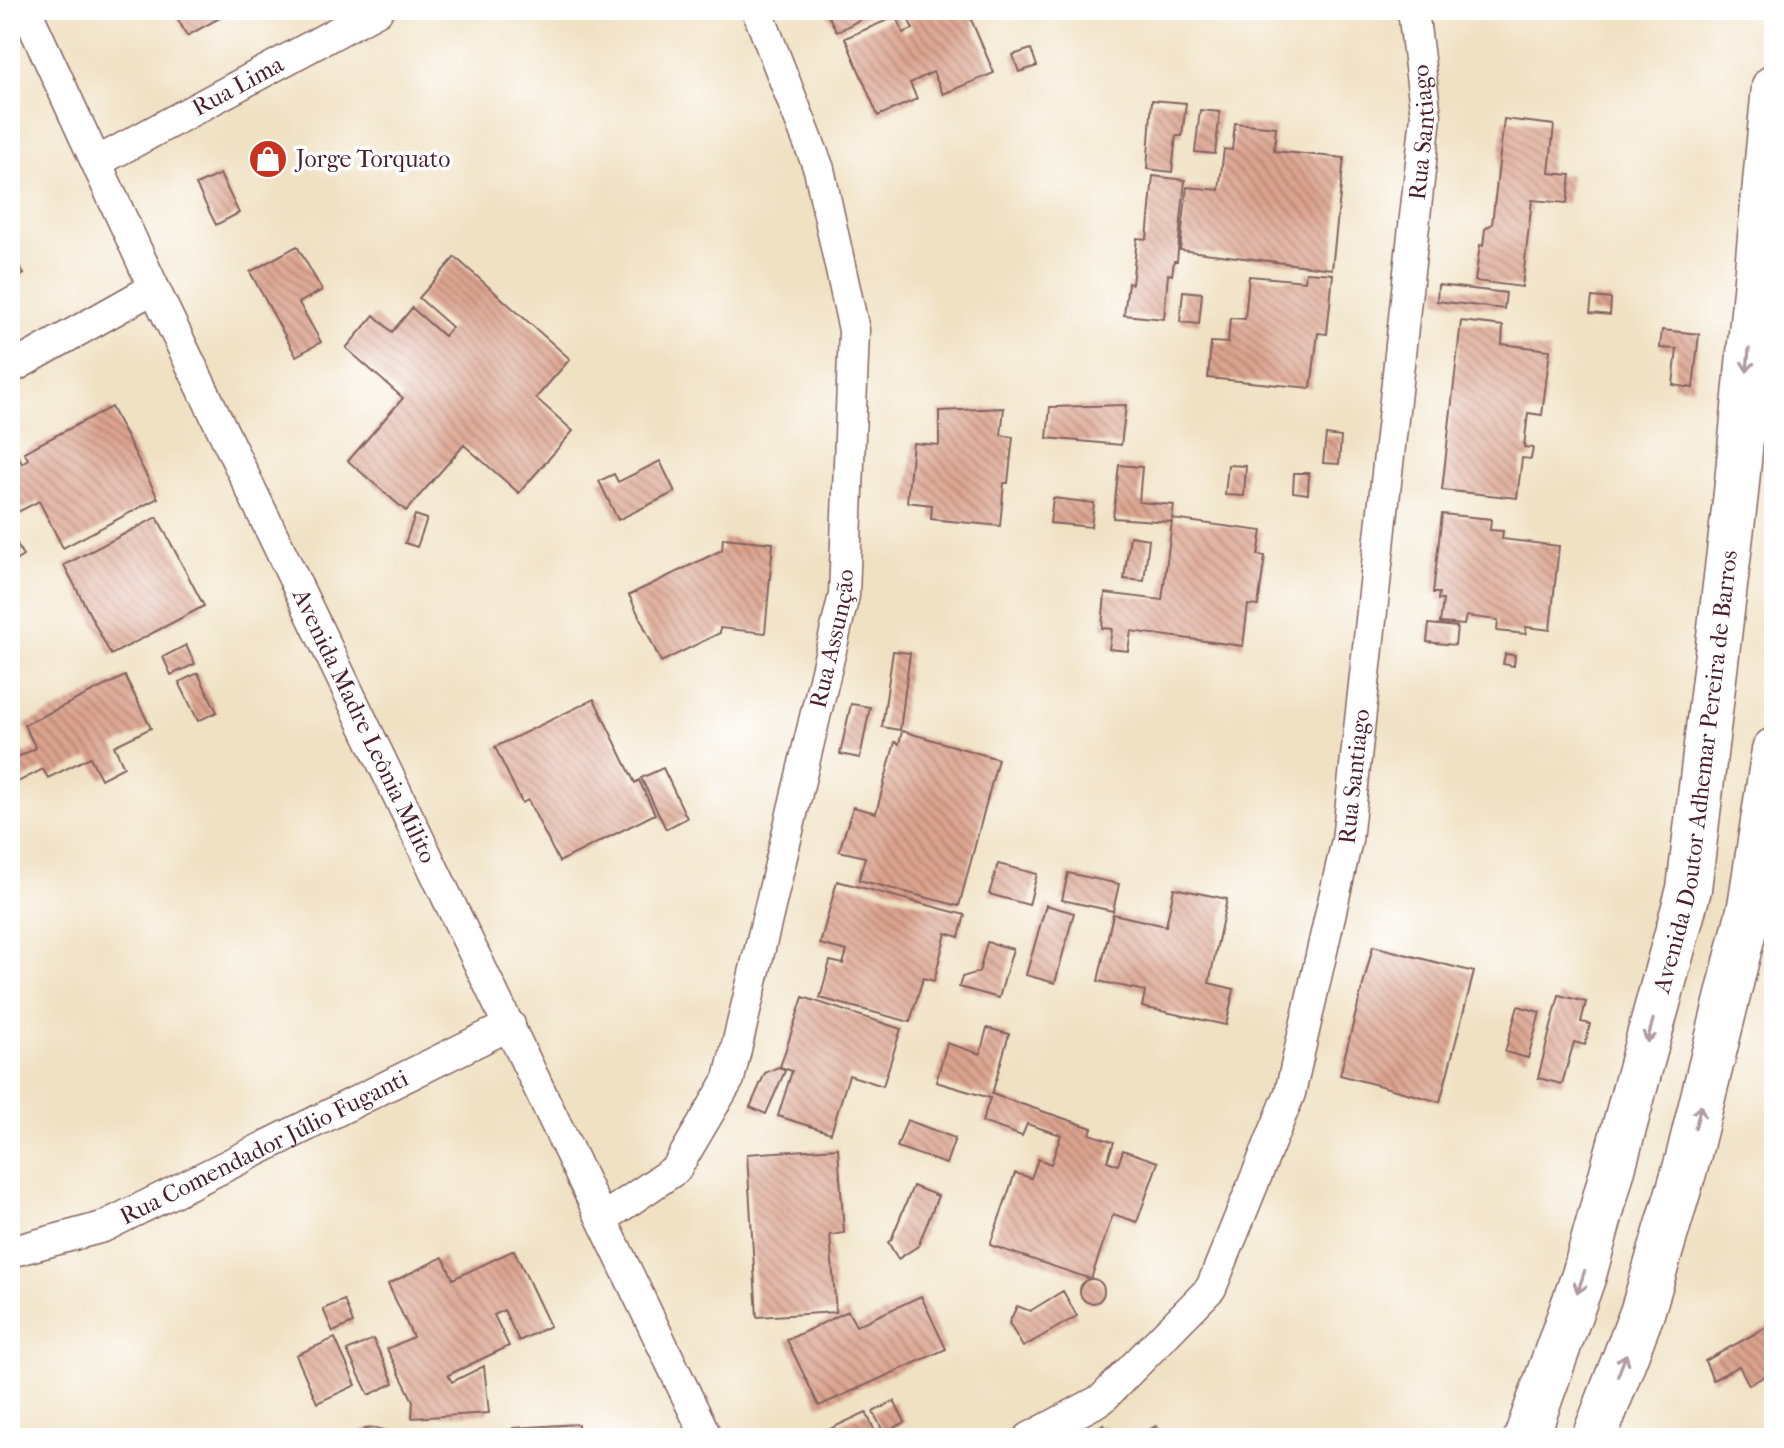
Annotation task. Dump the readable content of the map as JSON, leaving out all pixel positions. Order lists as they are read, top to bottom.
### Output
{
  "streets": {
    "street": [
      "Rua Lima",
      "Rua Santiago",
      "Rua Assunção",
      "Avenida Madre Leônia Milito",
      "Avenida Doutor Adhemar Pereira de Barros",
      "Rua Comendador Júlio Fuganti"
    ]
  },
  "crossings": [
    ["Rua Lima", "Avenida Madre Leônia Milito"],
    ["Rua Assunção", "Avenida Madre Leônia Milito"],
    ["Avenida Madre Leônia Milito", "Rua Comendador Júlio Fuganti"]
  ],
  "places": {
    "shop": ["Jorge Torquato"]
  }
}
